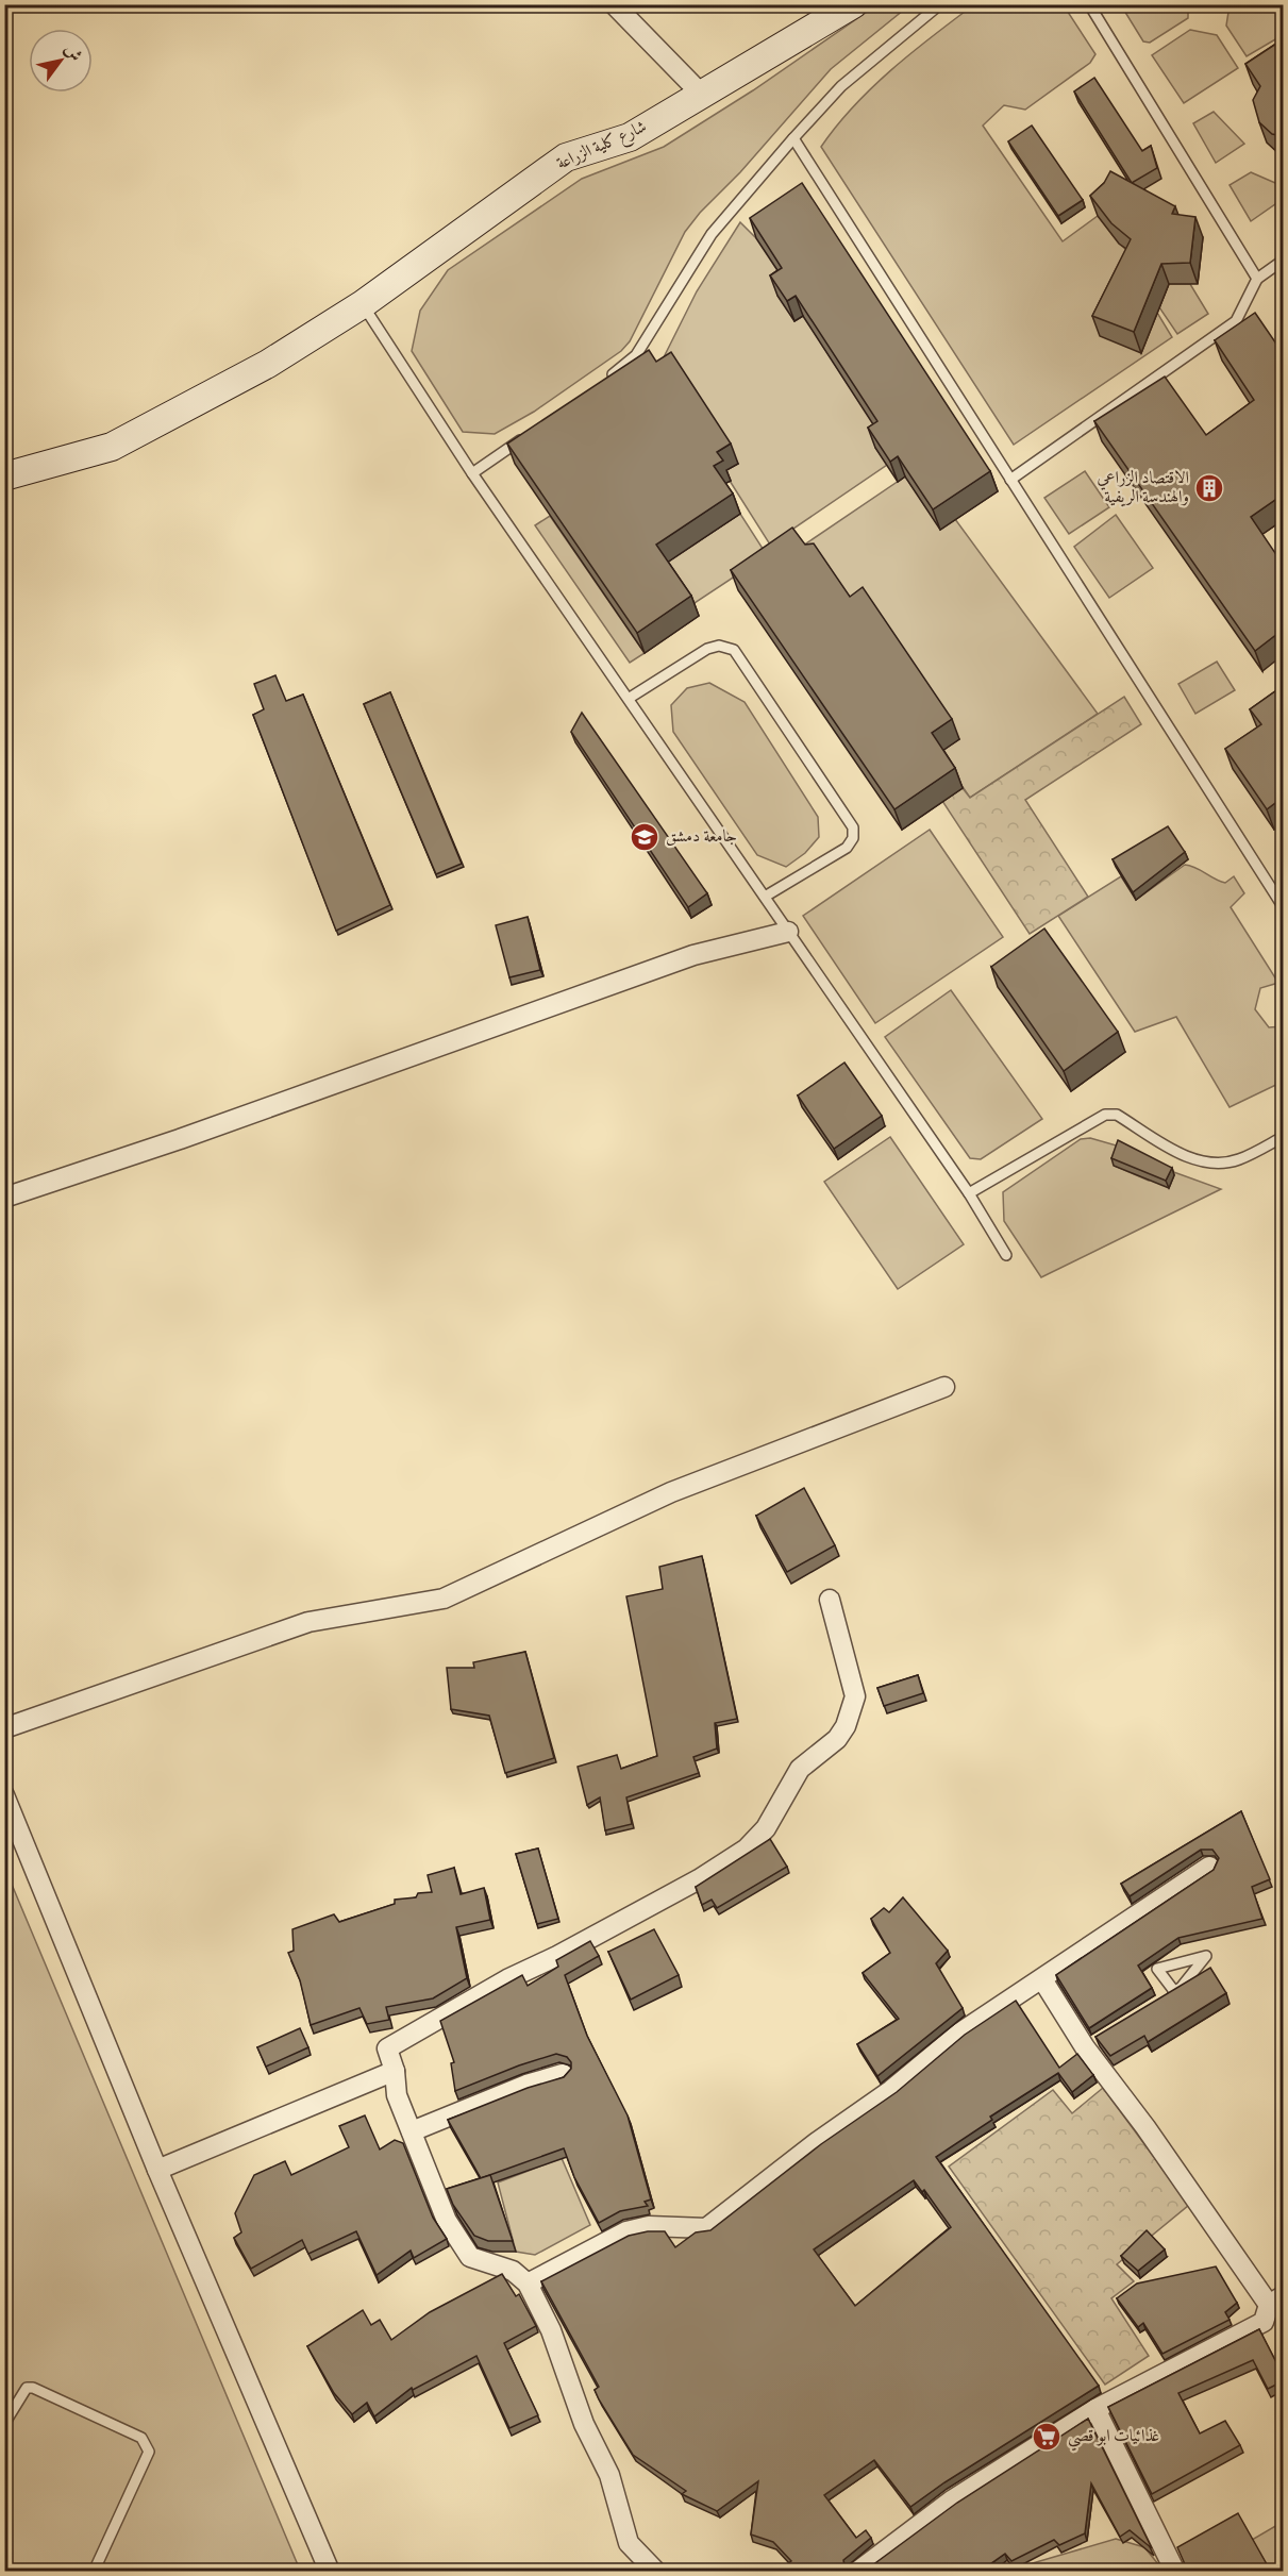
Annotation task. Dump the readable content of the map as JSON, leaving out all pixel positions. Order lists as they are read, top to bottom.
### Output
{
  "streets": {
    "street": ["شارع كلية الزراعة"]
  },
  "places": {
    "building": ["الاقتصاد الزراعي والهندسة الريفية"],
    "school or university": ["جامعة دمشق"],
    "supermarket": ["غذائيات ابو قصي"]
  },
  "north": "top right"
}
